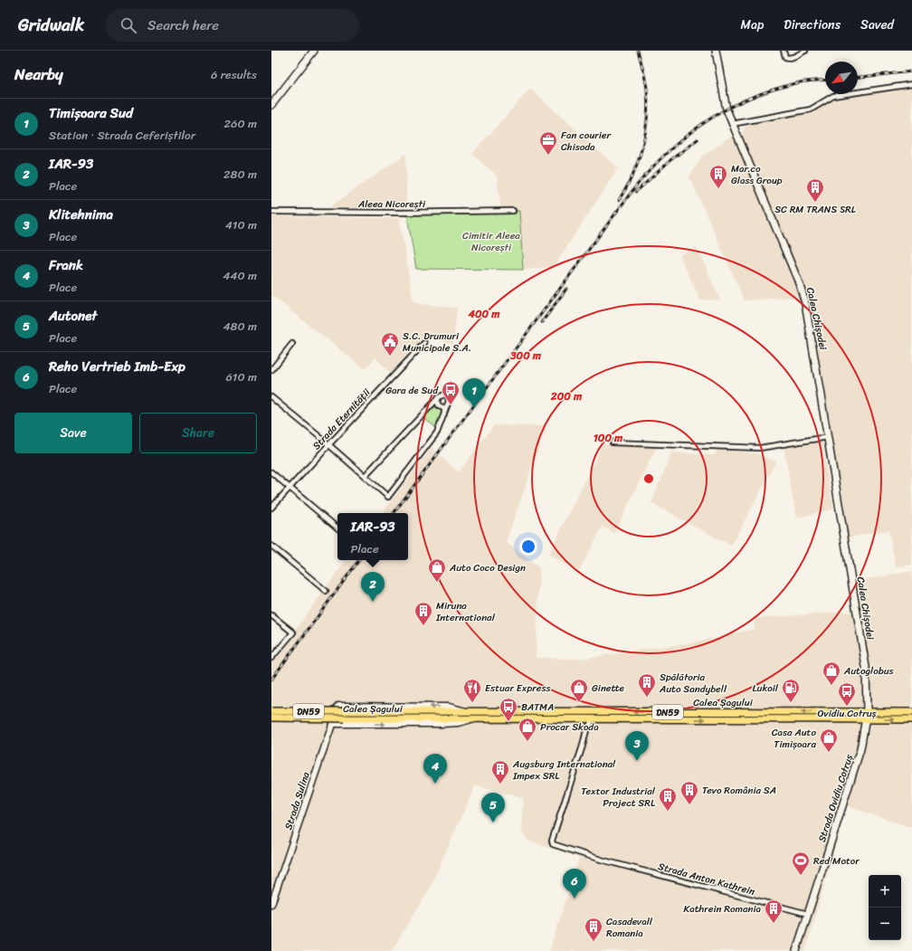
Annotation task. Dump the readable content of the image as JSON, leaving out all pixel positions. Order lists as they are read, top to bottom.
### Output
{
  "streets": {
    "main road": [
      "Calea Chișodei",
      "Calea Șagului",
      "DN59",
      "Strada Ovidiu Cotruș"
    ],
    "street": [
      "Aleea Nicorești",
      "Strada Eternității",
      "Strada Sulina",
      "Strada Anton Kathrein"
    ]
  },
  "crossings": [
    ["Calea Chișodei", "Calea Șagului"],
    ["Calea Chișodei", "Strada Ovidiu Cotruș"],
    ["Calea Șagului", "Strada Ovidiu Cotruș"],
    ["Calea Șagului", "Strada Sulina"],
    ["Strada Ovidiu Cotruș", "Strada Anton Kathrein"]
  ],
  "parks": ["Cimitir Aleea Nicorești"],
  "places": {
    "office": ["Fan courier Chisoda"],
    "building": [
      "Mar.co Glass Group",
      "SC RM TRANS SRL",
      "Miruna International",
      "Spălătoria Auto Sandybell",
      "Augsburg International Impex SRL",
      "Tevo România SA",
      "Textor Industrial Project SRL",
      "Kathrein Romania",
      "Casadevall Romania"
    ],
    "public building": ["S.C. Drumuri Municipale S.A."],
    "bus stop": ["Gara de Sud", "Ovidiu Cotruș", "BATMA"],
    "shop": [
      "Auto Coco Design",
      "Autoglobus",
      "Ginette",
      "Procar Skoda",
      "Casa Auto Timișoara"
    ],
    "restaurant": ["Estuar Express"],
    "fuel station": ["Lukoil"],
    "sports": ["Red Motor"]
  },
  "north": "bottom left",
  "page": {
    "header": "Gridwalk",
    "search": "Search here",
    "nav": ["Map", "Directions", "Saved"],
    "heading": ["Nearby", "6 results"],
    "list": [
      {
        "mark": "1",
        "name": "Timișoara Sud",
        "note": "Station · Strada Ceferiștilor",
        "value": "260 m"
      },
      {
        "mark": "2",
        "name": "IAR-93",
        "note": "Place",
        "value": "280 m"
      },
      {
        "mark": "3",
        "name": "Klitehnima",
        "note": "Place",
        "value": "410 m"
      },
      {
        "mark": "4",
        "name": "Frank",
        "note": "Place",
        "value": "440 m"
      },
      {
        "mark": "5",
        "name": "Autonet",
        "note": "Place",
        "value": "480 m"
      },
      {
        "mark": "6",
        "name": "Reho Vertrieb Imb-Exp",
        "note": "Place",
        "value": "610 m"
      }
    ],
    "pins": [
      "1",
      "2",
      "3",
      "4",
      "5",
      "6"
    ],
    "buttons": ["Save", "Share"],
    "popup": ["IAR-93", "Place"],
    "map_buttons": ["+", "−"]
  },
  "rings": [
    "400 m",
    "300 m",
    "200 m",
    "100 m"
  ]
}
